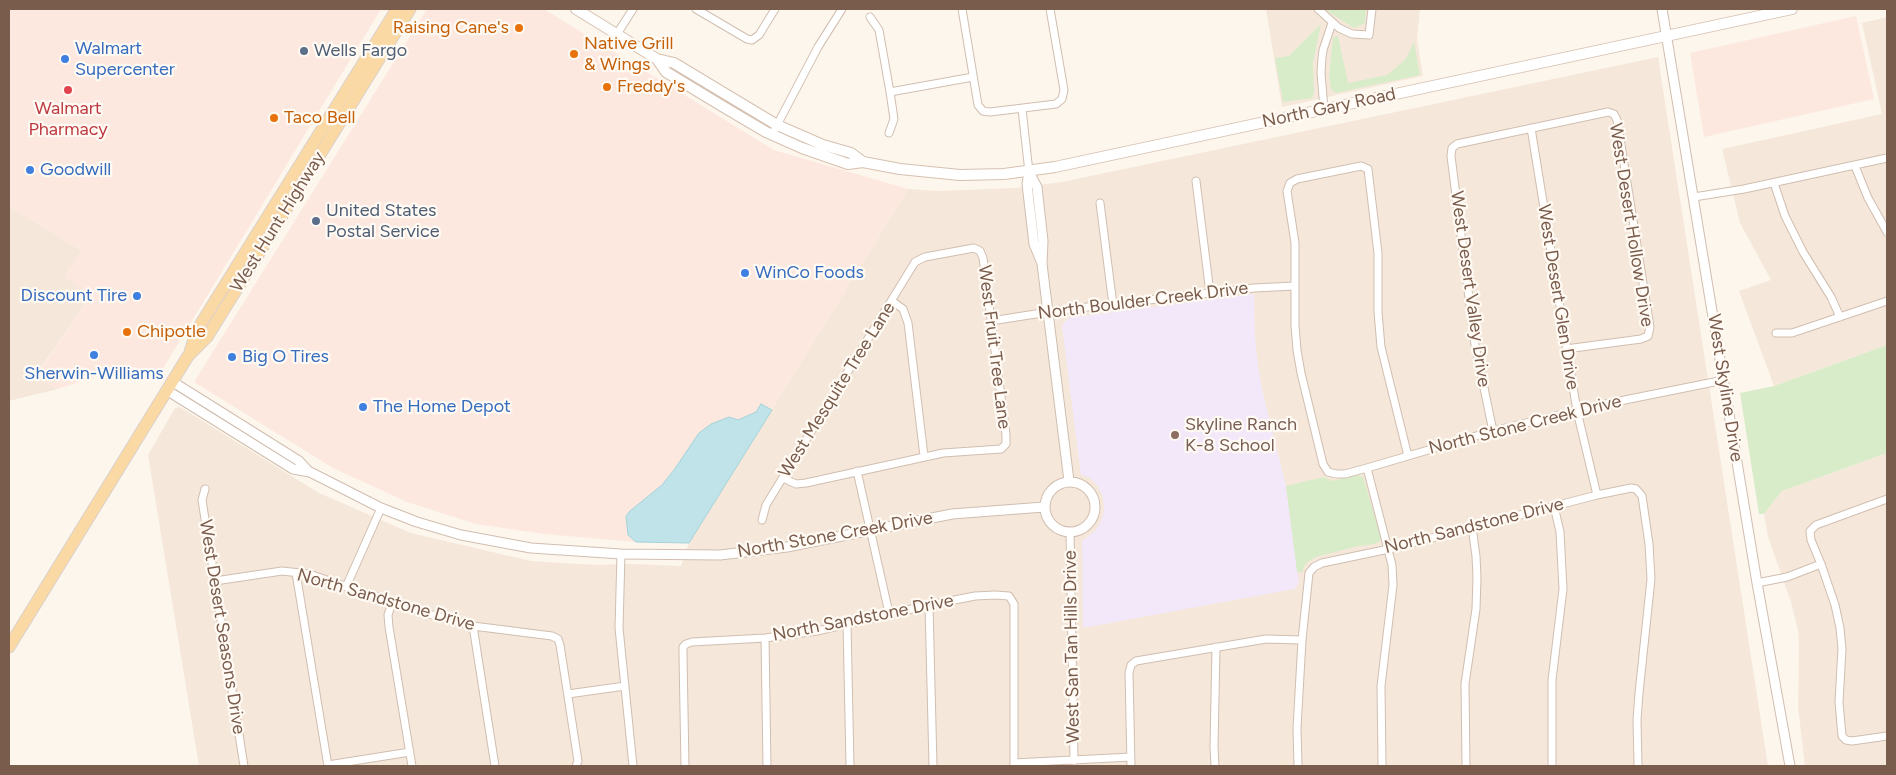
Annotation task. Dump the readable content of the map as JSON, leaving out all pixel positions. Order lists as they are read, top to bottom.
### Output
{
  "streets": {
    "main road": ["North Gary Road", "West Hunt Highway"],
    "street": [
      "West Desert Hollow Drive",
      "West Desert Valley Drive",
      "West Desert Glen Drive",
      "North Boulder Creek Drive",
      "West Fruit Tree Lane",
      "West Skyline Drive",
      "West Mesquite Tree Lane",
      "North Stone Creek Drive",
      "North Sandstone Drive",
      "West Desert Seasons Drive",
      "West San Tan Hills Drive"
    ]
  },
  "crossings": [
    ["North Gary Road", "West Skyline Drive"],
    ["West Hunt Highway", "North Stone Creek Drive"],
    ["West Desert Hollow Drive", "West Desert Valley Drive"],
    ["West Desert Hollow Drive", "West Desert Glen Drive"],
    ["West Desert Valley Drive", "West Desert Glen Drive"],
    ["West Desert Valley Drive", "North Stone Creek Drive"],
    ["West Desert Glen Drive", "North Stone Creek Drive"],
    ["West Desert Glen Drive", "North Sandstone Drive"],
    ["North Boulder Creek Drive", "West Fruit Tree Lane"],
    ["North Boulder Creek Drive", "North Stone Creek Drive"],
    ["West Fruit Tree Lane", "West Mesquite Tree Lane"],
    ["West Skyline Drive", "North Stone Creek Drive"],
    ["North Stone Creek Drive", "West San Tan Hills Drive"],
    ["North Sandstone Drive", "West Desert Seasons Drive"]
  ],
  "places": [
    "Raising Cane's",
    "Wells Fargo",
    "Native Grill & Wings",
    "Walmart Supercenter",
    "Freddy's",
    "Walmart Pharmacy",
    "Taco Bell",
    "Goodwill",
    "United States Postal Service",
    "WinCo Foods",
    "Discount Tire",
    "Chipotle",
    "Sherwin-Williams",
    "Big O Tires",
    "The Home Depot",
    "Skyline Ranch K-8 School"
  ]
}
